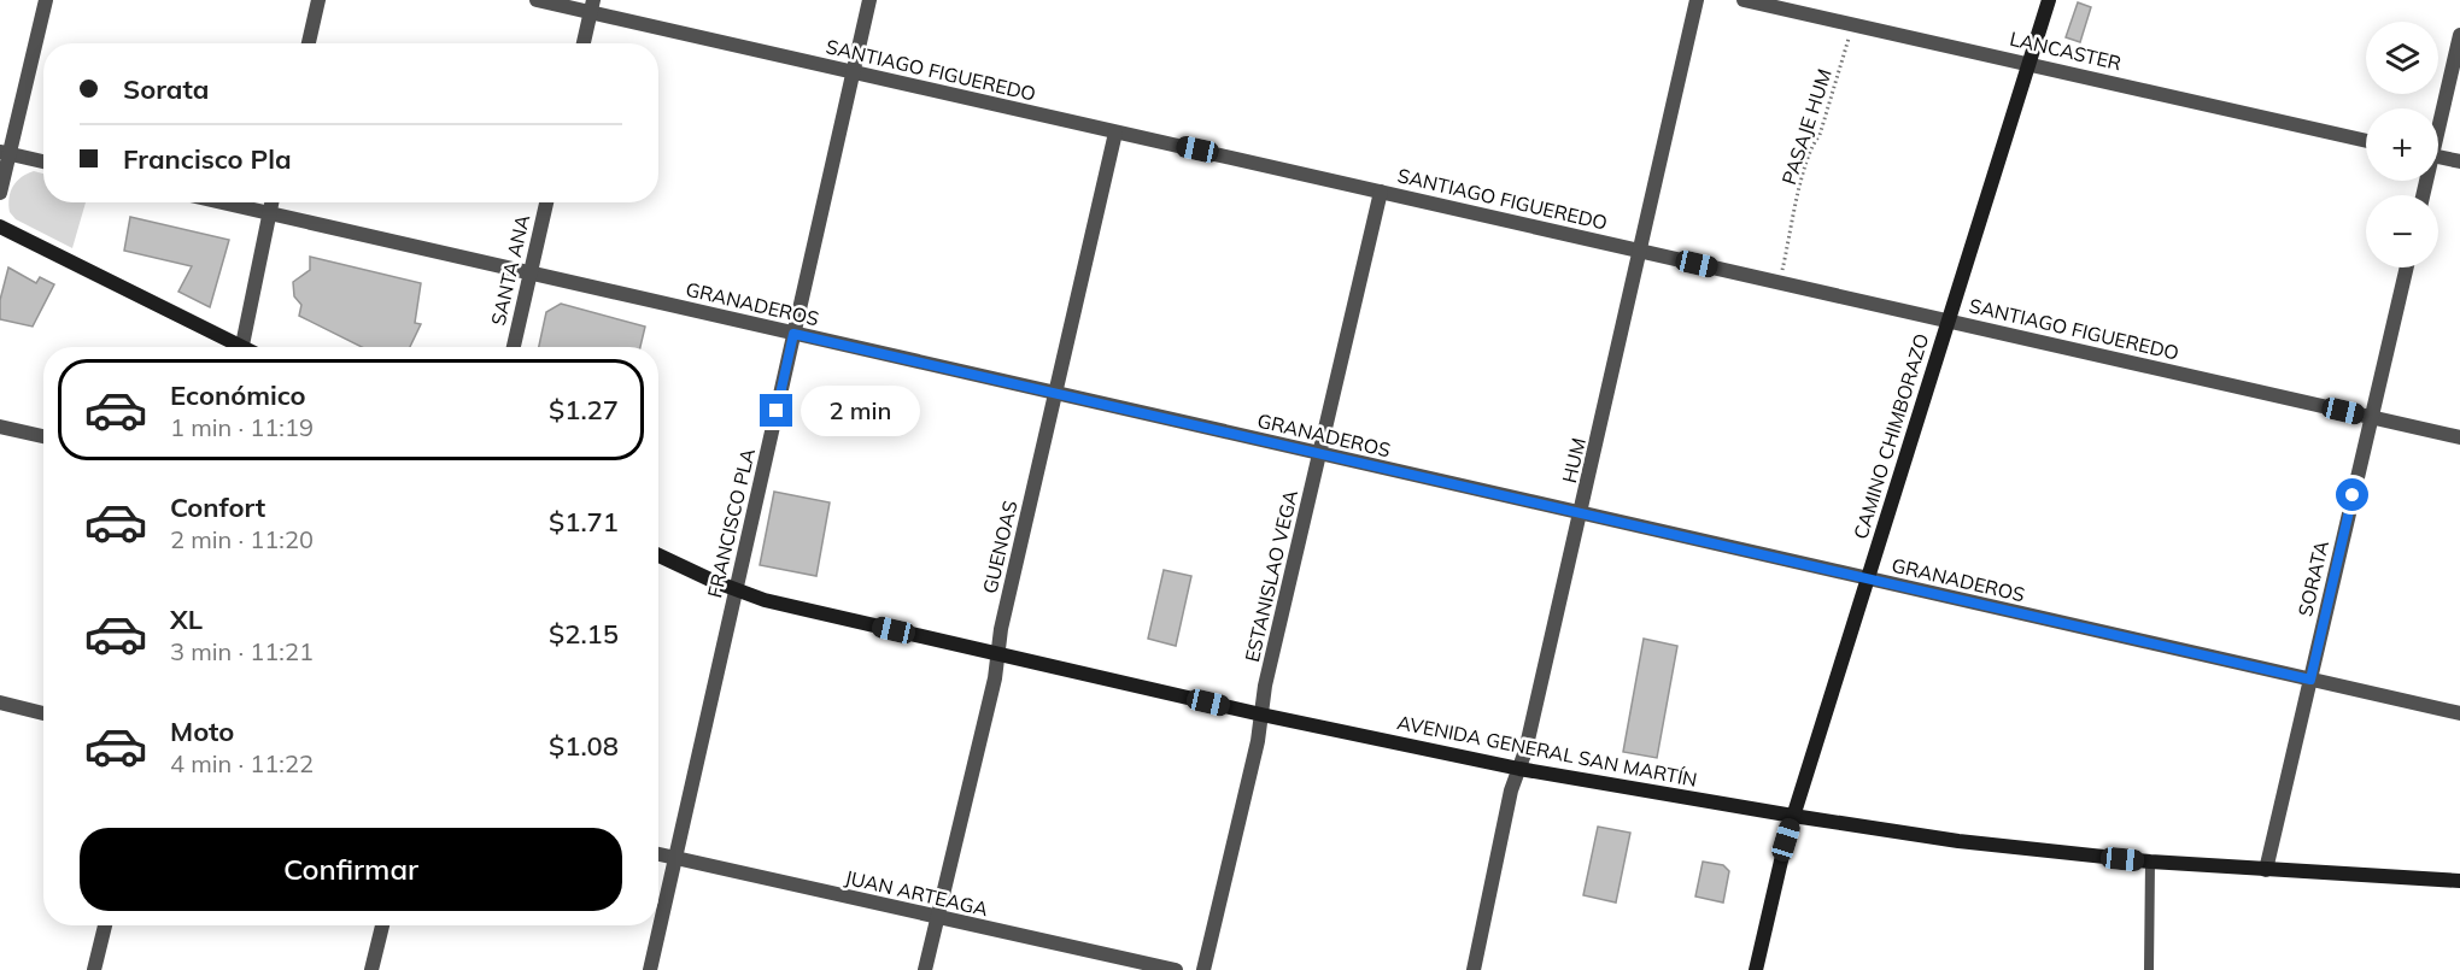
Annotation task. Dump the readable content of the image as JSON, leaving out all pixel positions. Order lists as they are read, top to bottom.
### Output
{
  "streets": {
    "main road": ["CAMINO CHIMBORAZO", "AVENIDA GENERAL SAN MARTÍN"],
    "street": [
      "LANCASTER",
      "SANTIAGO FIGUEREDO",
      "SANTA ANA",
      "GRANADEROS",
      "HUM",
      "FRANCISCO PLA",
      "GUENOAS",
      "ESTANISLAO VEGA",
      "SORATA",
      "JUAN ARTEAGA"
    ],
    "path": ["PASAJE HUM"]
  },
  "crossings": [
    ["LANCASTER", "PASAJE HUM"],
    ["LANCASTER", "CAMINO CHIMBORAZO"],
    ["SANTIAGO FIGUEREDO", "PASAJE HUM"],
    ["SANTIAGO FIGUEREDO", "CAMINO CHIMBORAZO"],
    ["SANTIAGO FIGUEREDO", "HUM"],
    ["SANTIAGO FIGUEREDO", "FRANCISCO PLA"],
    ["SANTIAGO FIGUEREDO", "GUENOAS"],
    ["SANTIAGO FIGUEREDO", "ESTANISLAO VEGA"],
    ["SANTIAGO FIGUEREDO", "SORATA"],
    ["SANTA ANA", "GRANADEROS"],
    ["GRANADEROS", "CAMINO CHIMBORAZO"],
    ["GRANADEROS", "HUM"],
    ["GRANADEROS", "FRANCISCO PLA"],
    ["GRANADEROS", "GUENOAS"],
    ["GRANADEROS", "ESTANISLAO VEGA"],
    ["GRANADEROS", "SORATA"],
    ["CAMINO CHIMBORAZO", "AVENIDA GENERAL SAN MARTÍN"],
    ["HUM", "AVENIDA GENERAL SAN MARTÍN"],
    ["FRANCISCO PLA", "AVENIDA GENERAL SAN MARTÍN"],
    ["FRANCISCO PLA", "JUAN ARTEAGA"],
    ["GUENOAS", "AVENIDA GENERAL SAN MARTÍN"],
    ["GUENOAS", "JUAN ARTEAGA"],
    ["ESTANISLAO VEGA", "AVENIDA GENERAL SAN MARTÍN"],
    ["SORATA", "AVENIDA GENERAL SAN MARTÍN"]
  ],
  "page": {
    "map_buttons": ["+", "−"],
    "banner": ["Sorata", "Francisco Pla"],
    "list": [
      {
        "name": "Económico",
        "note": "1 min · 11:19",
        "value": "$1.27"
      },
      {
        "name": "Confort",
        "note": "2 min · 11:20",
        "value": "$1.71"
      },
      {
        "name": "XL",
        "note": "3 min · 11:21",
        "value": "$2.15"
      },
      {
        "name": "Moto",
        "note": "4 min · 11:22",
        "value": "$1.08"
      }
    ],
    "bubble": "2 min",
    "buttons": "Confirmar"
  }
}
